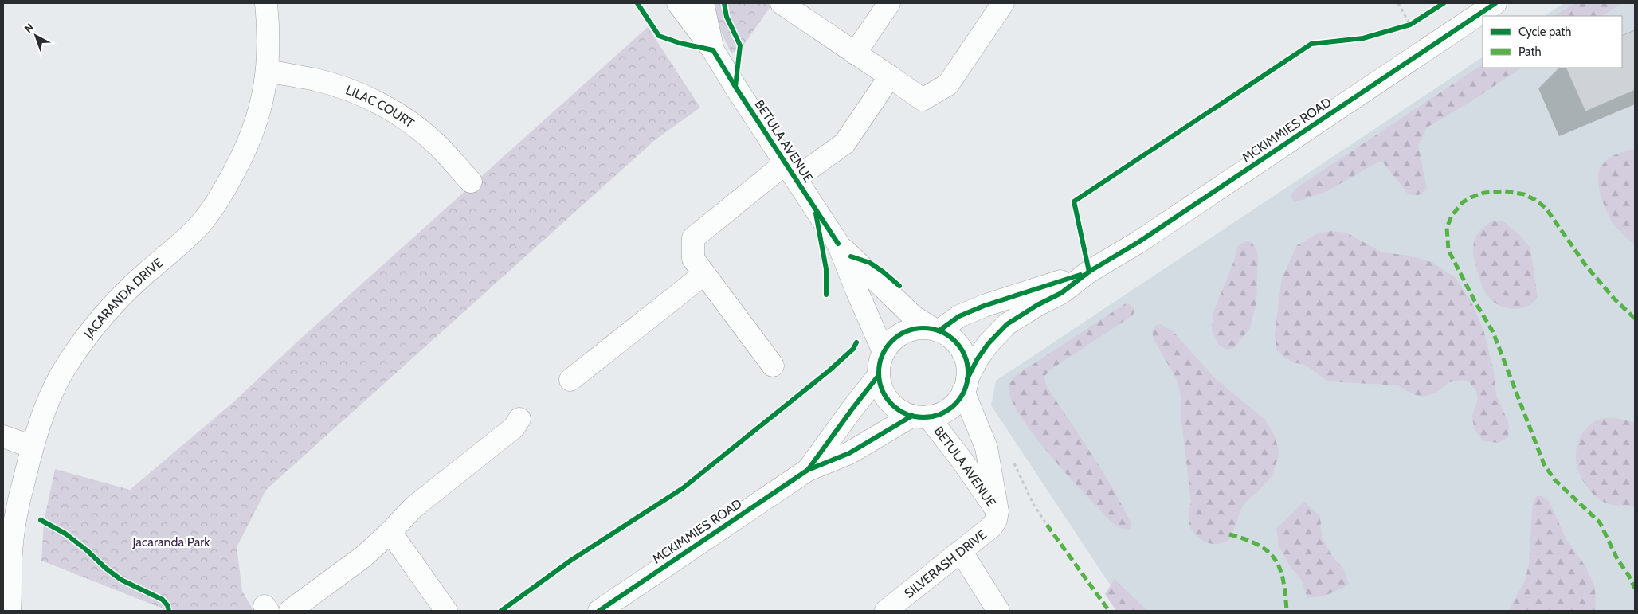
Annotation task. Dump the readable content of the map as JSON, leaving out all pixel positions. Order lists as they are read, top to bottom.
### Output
{
  "streets": {
    "main road": [
      "LILAC COURT",
      "MCKIMMIES ROAD",
      "BETULA AVENUE",
      "JACARANDA DRIVE",
      "SILVERASH DRIVE"
    ]
  },
  "crossings": [
    ["LILAC COURT", "JACARANDA DRIVE"],
    ["MCKIMMIES ROAD", "BETULA AVENUE"],
    ["BETULA AVENUE", "SILVERASH DRIVE"]
  ],
  "parks": ["Jacaranda Park"],
  "legend": ["Cycle path", "Path"],
  "north": "top left"
}
